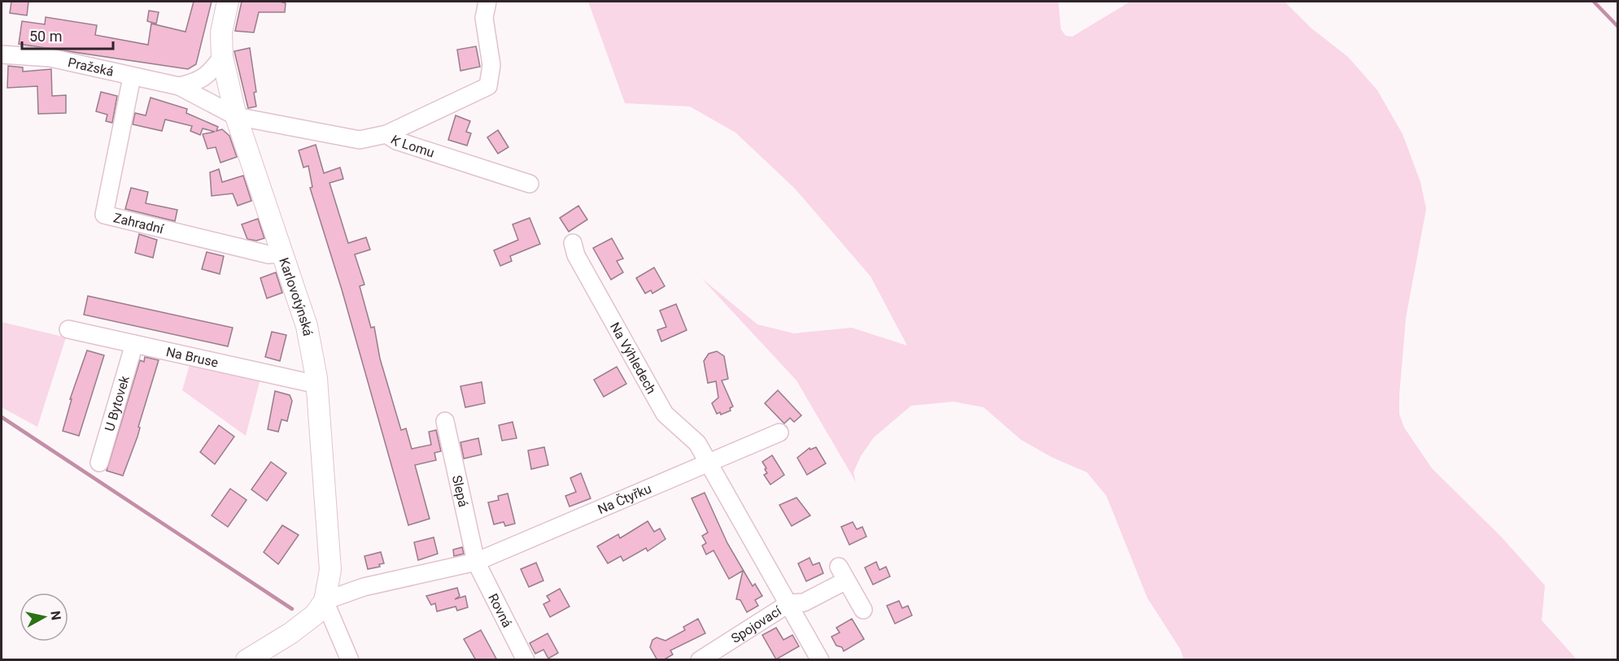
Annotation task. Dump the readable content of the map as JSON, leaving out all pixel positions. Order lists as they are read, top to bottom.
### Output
{
  "streets": {
    "main road": ["Karlovotýnská"],
    "street": [
      "Pražská",
      "K Lomu",
      "Zahradní",
      "Na Bruse",
      "Na Výhledech",
      "U Bytovek",
      "Slepá",
      "Na Čtyřku",
      "Rovná",
      "Spojovací"
    ]
  },
  "crossings": [
    ["Pražská", "K Lomu"],
    ["Pražská", "Zahradní"],
    ["Pražská", "Karlovotýnská"],
    ["K Lomu", "Karlovotýnská"],
    ["Zahradní", "Karlovotýnská"],
    ["Karlovotýnská", "Na Bruse"],
    ["Karlovotýnská", "Na Čtyřku"],
    ["Na Bruse", "U Bytovek"],
    ["Na Výhledech", "Na Čtyřku"],
    ["Slepá", "Na Čtyřku"],
    ["Slepá", "Rovná"],
    ["Na Čtyřku", "Rovná"]
  ],
  "scale_bar": "50 m",
  "north": "right"
}
